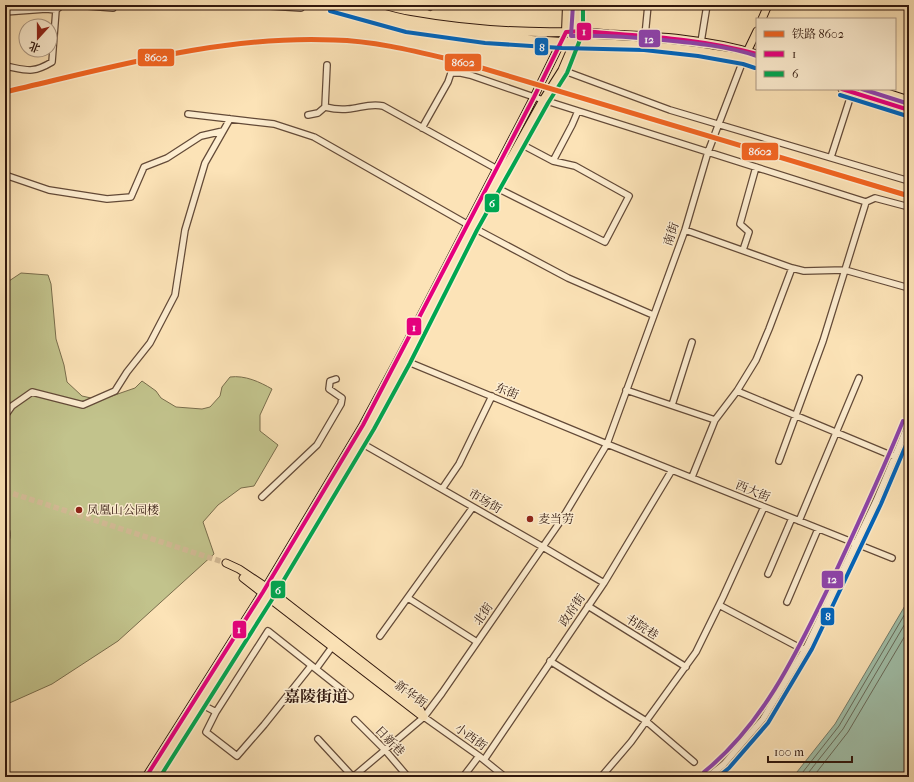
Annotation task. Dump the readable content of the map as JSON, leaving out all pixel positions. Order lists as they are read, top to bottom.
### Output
{
  "streets": {
    "main road": ["南街", "新华街"],
    "street": [
      "东街",
      "西大街",
      "市场街",
      "政府街",
      "北街",
      "书院巷",
      "小西街",
      "日新巷"
    ]
  },
  "crossings": [
    ["南街", "东街"],
    ["南街", "西大街"],
    ["南街", "北街"],
    ["东街", "西大街"],
    ["东街", "北街"],
    ["西大街", "政府街"],
    ["西大街", "北街"],
    ["市场街", "政府街"],
    ["市场街", "北街"],
    ["政府街", "书院巷"],
    ["政府街", "小西街"],
    ["北街", "新华街"],
    ["北街", "小西街"],
    ["北街", "日新巷"],
    ["新华街", "小西街"]
  ],
  "districts": ["嘉陵街道"],
  "places": ["凤凰山公园楼", "麦当劳"],
  "lines": [
    "transit line 6",
    "transit line 12",
    "transit line 8",
    "transit line 1",
    "rail line 8602"
  ],
  "legend": ["铁路 8602", "1", "6"],
  "scale_bar": "100 m",
  "north": "bottom"
}
